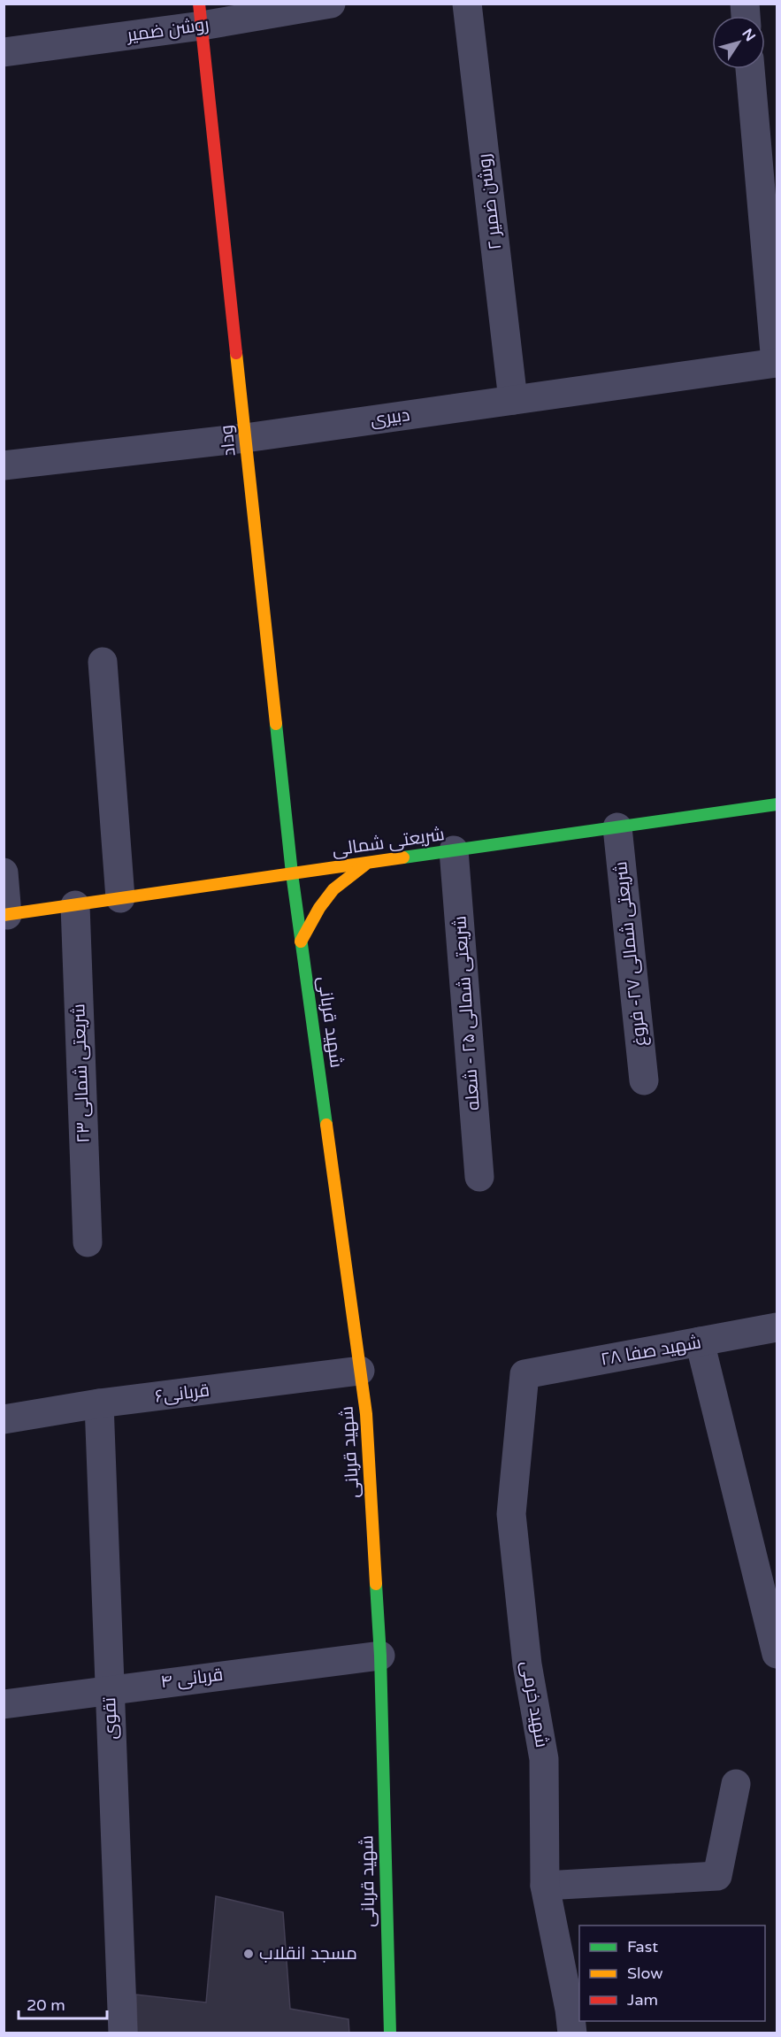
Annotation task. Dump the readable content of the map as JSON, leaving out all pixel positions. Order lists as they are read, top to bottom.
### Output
{
  "streets": {
    "main road": ["وداد", "شریعتی شمالی", "شهید قربانی"],
    "street": [
      "روشن ضمیر",
      "روشن ضمیر ۲",
      "دبیری",
      "شریعتی شمالی ۲۷- فروغ",
      "شریعتی شمالی ۲۵ - شعله",
      "شریعتی شمالی ۲۳",
      "شهید صفا ۲۸",
      "قربانی۶",
      "قربانی ۴",
      "شهید خرمی",
      "تقوی"
    ]
  },
  "crossings": [
    ["روشن ضمیر", "وداد"],
    ["روشن ضمیر ۲", "دبیری"],
    ["دبیری", "وداد"],
    ["وداد", "شریعتی شمالی"],
    ["وداد", "شهید قربانی"],
    ["شریعتی شمالی", "شریعتی شمالی ۲۷- فروغ"],
    ["شریعتی شمالی", "شریعتی شمالی ۲۵ - شعله"],
    ["شریعتی شمالی", "شهید قربانی"],
    ["شریعتی شمالی", "شریعتی شمالی ۲۳"],
    ["شهید قربانی", "قربانی۶"],
    ["شهید قربانی", "قربانی ۴"],
    ["شهید صفا ۲۸", "شهید خرمی"],
    ["قربانی۶", "تقوی"],
    ["قربانی ۴", "تقوی"]
  ],
  "places": ["مسجد انقلاب"],
  "legend": ["Fast", "Slow", "Jam"],
  "scale_bar": "20 m",
  "north": "top right"
}
